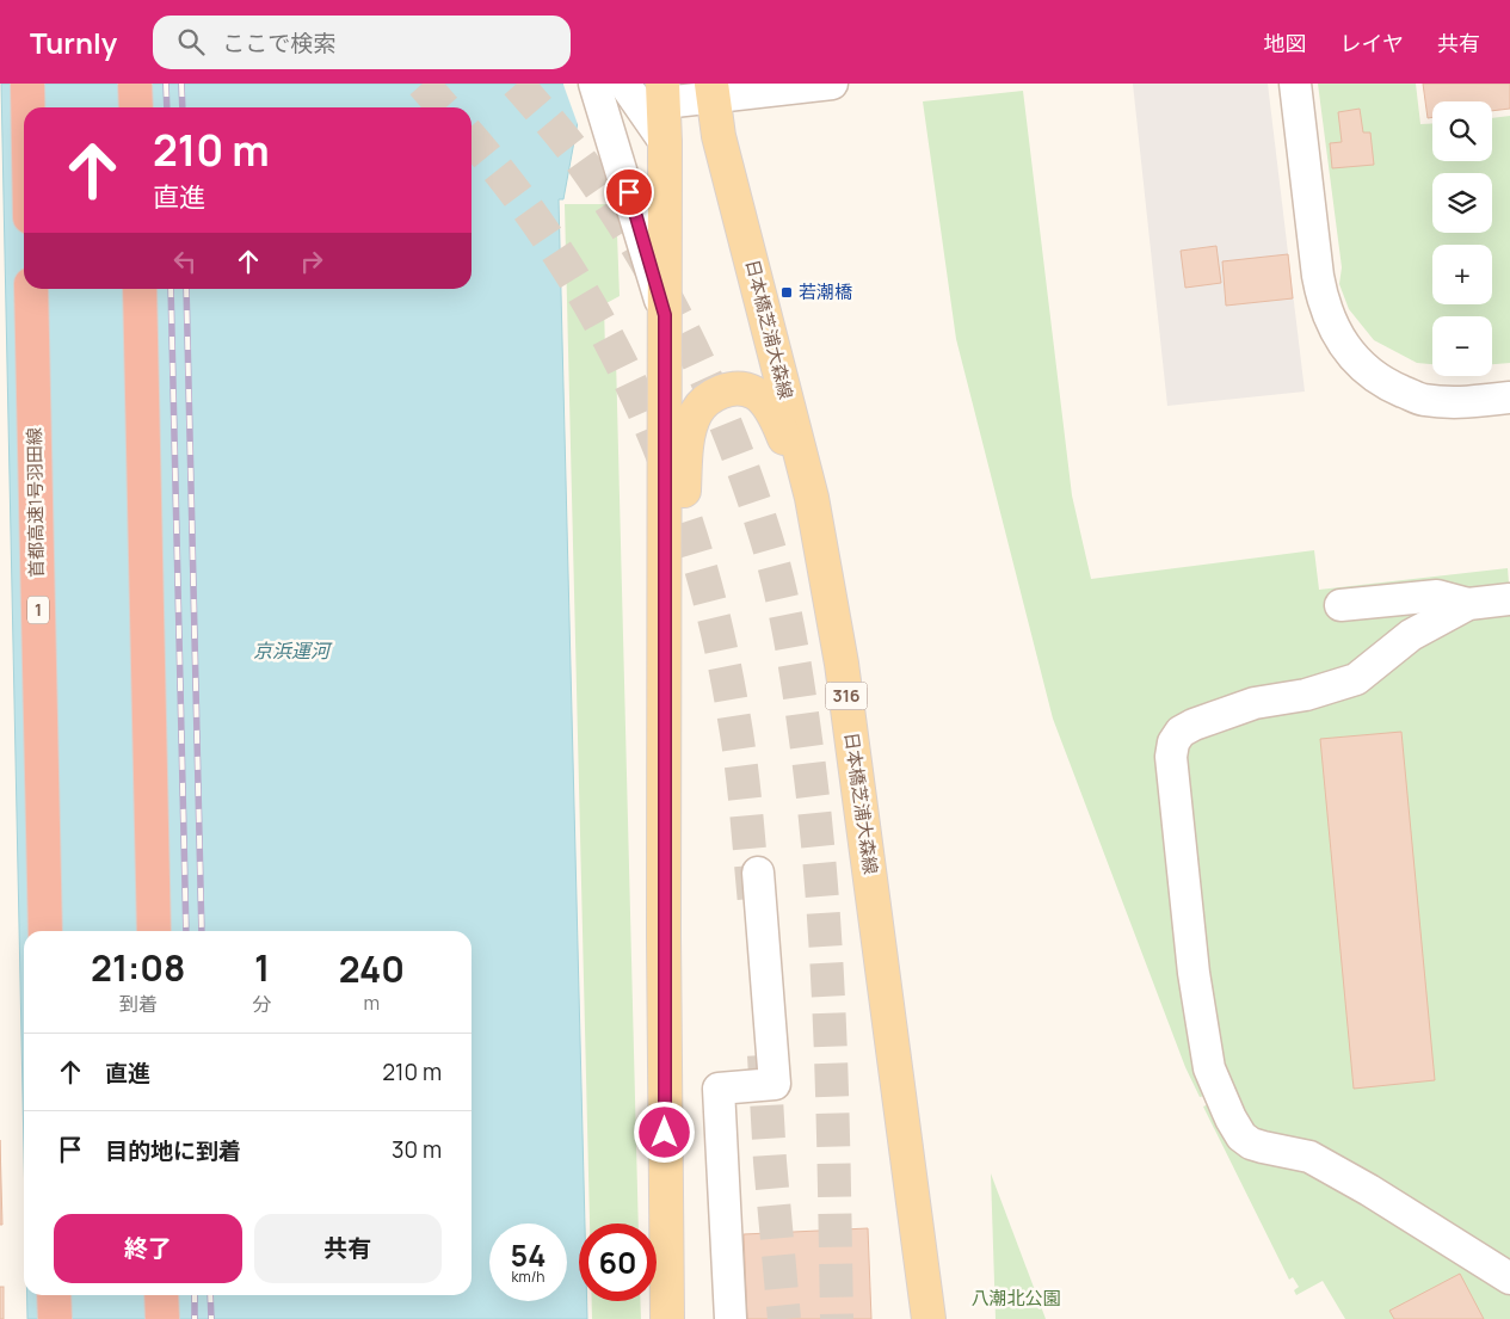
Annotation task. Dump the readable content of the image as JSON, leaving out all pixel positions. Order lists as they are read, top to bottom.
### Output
{
  "streets": {
    "highway": ["首都高速1号羽田線", "1"],
    "main road": ["日本橋芝浦大森線", "316"]
  },
  "water": ["京浜運河"],
  "parks": ["八潮北公園"],
  "places": {
    "transit": ["若潮橋"]
  },
  "page": {
    "header": "Turnly",
    "search": "ここで検索",
    "nav": ["地図", "レイヤ", "共有"],
    "map_buttons": ["+", "−"],
    "turn": ["210 m", "直進"],
    "eta": [
      "21:08",
      "到着",
      "1",
      "分",
      "240",
      "m"
    ],
    "list": [
      {
        "name": "直進",
        "value": "210 m"
      },
      {
        "name": "目的地に到着",
        "value": "30 m"
      }
    ],
    "buttons": ["終了", "共有"],
    "speed": "54 km/h",
    "limit": "60"
  }
}
